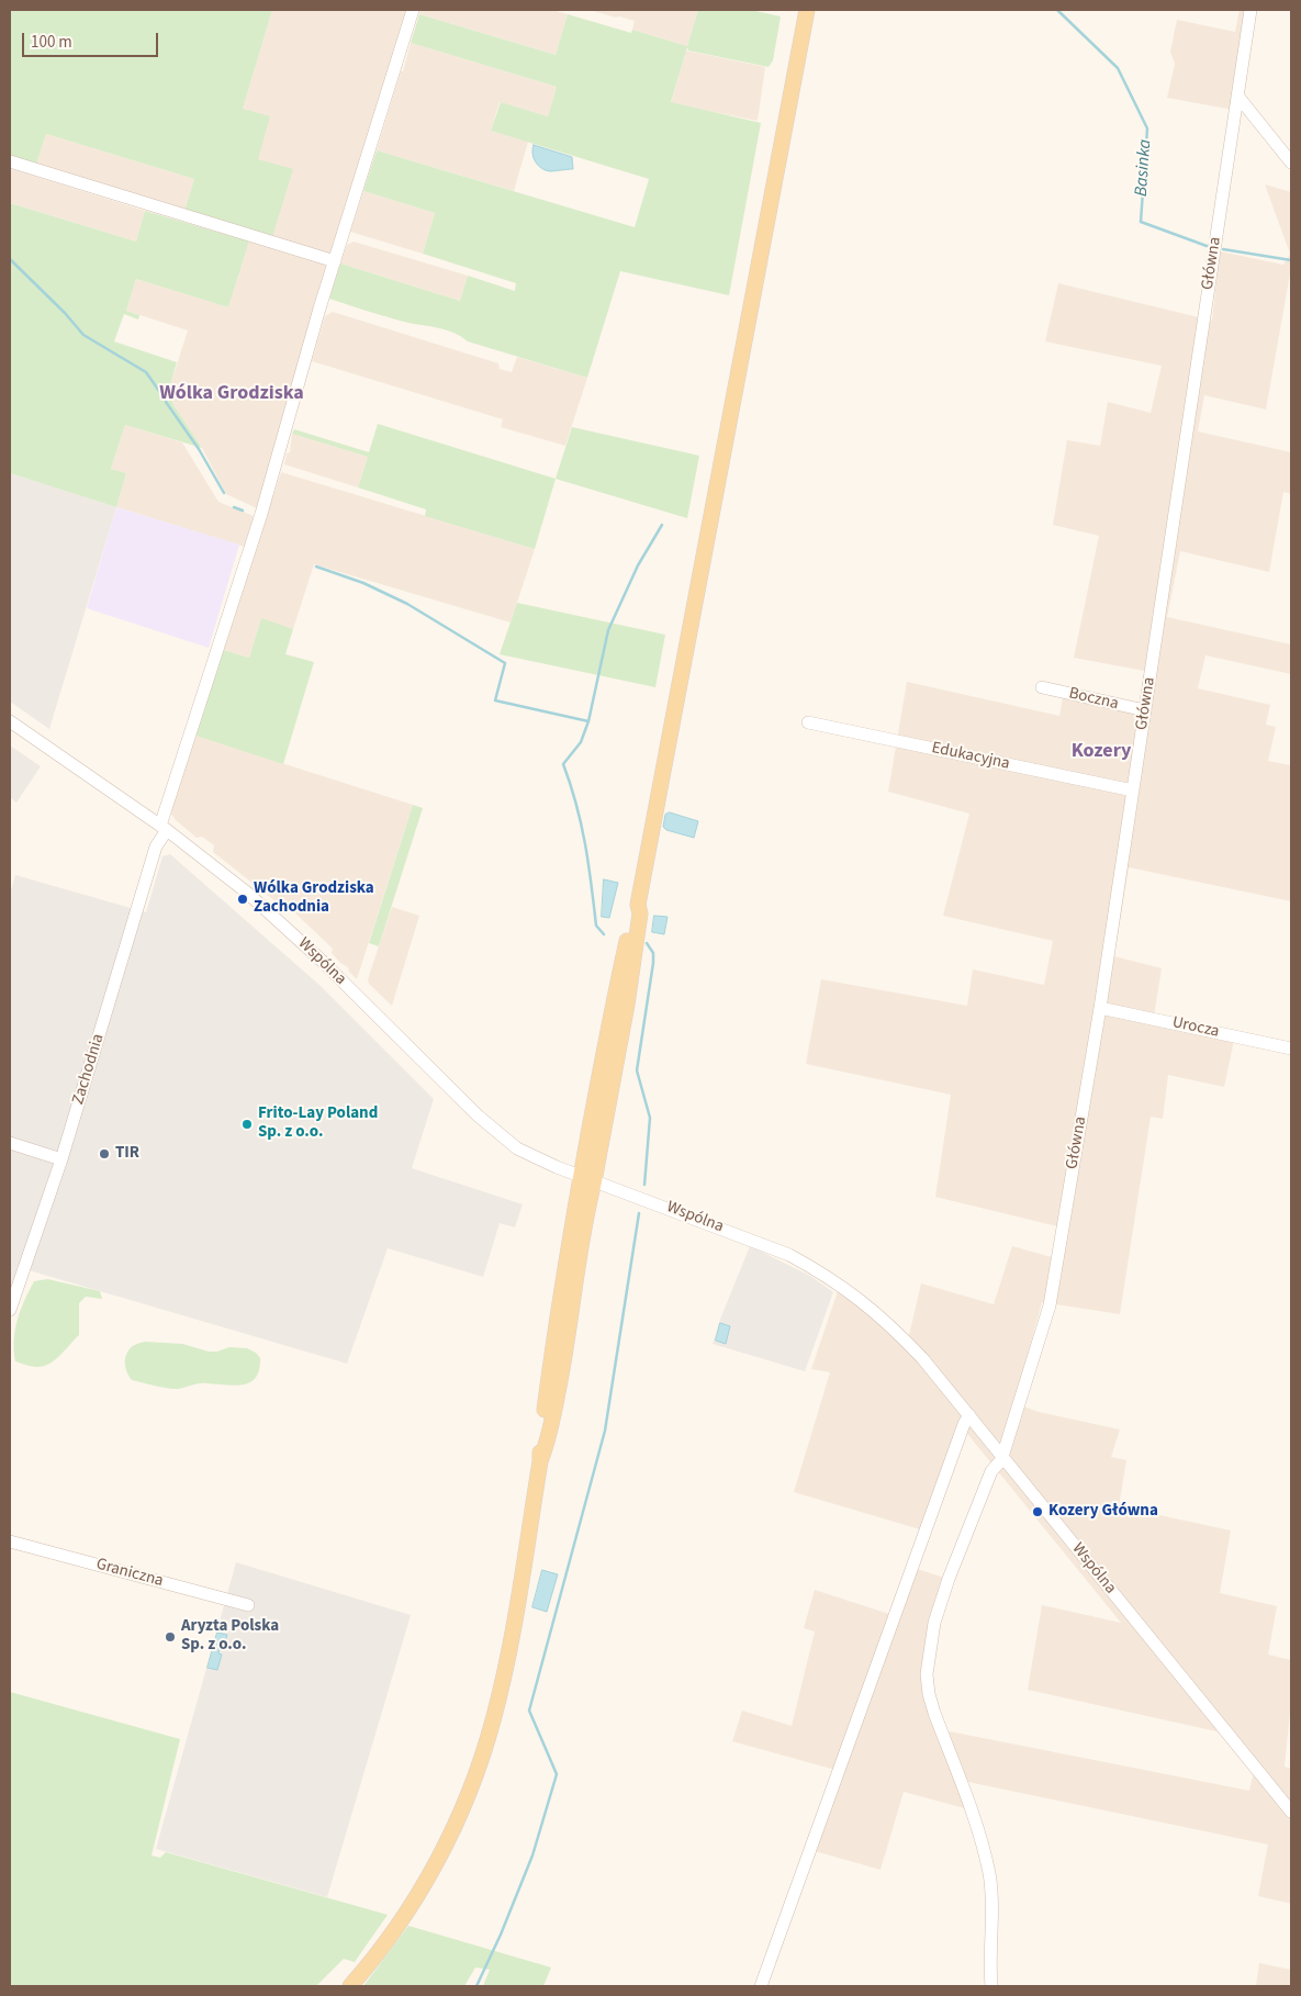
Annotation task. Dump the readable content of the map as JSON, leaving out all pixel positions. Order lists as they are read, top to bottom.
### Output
{
  "streets": {
    "street": [
      "Główna",
      "Boczna",
      "Edukacyjna",
      "Wspólna",
      "Urocza",
      "Zachodnia",
      "Graniczna"
    ]
  },
  "crossings": [
    ["Główna", "Boczna"],
    ["Główna", "Edukacyjna"],
    ["Główna", "Wspólna"],
    ["Główna", "Urocza"],
    ["Wspólna", "Zachodnia"]
  ],
  "districts": ["Wólka Grodziska", "Kozery"],
  "water": ["Basinka"],
  "places": [
    "Wólka Grodziska Zachodnia",
    "Frito-Lay Poland Sp. z o.o.",
    "TIR",
    "Kozery Główna",
    "Aryzta Polska Sp. z o.o."
  ],
  "scale_bar": "100 m"
}
